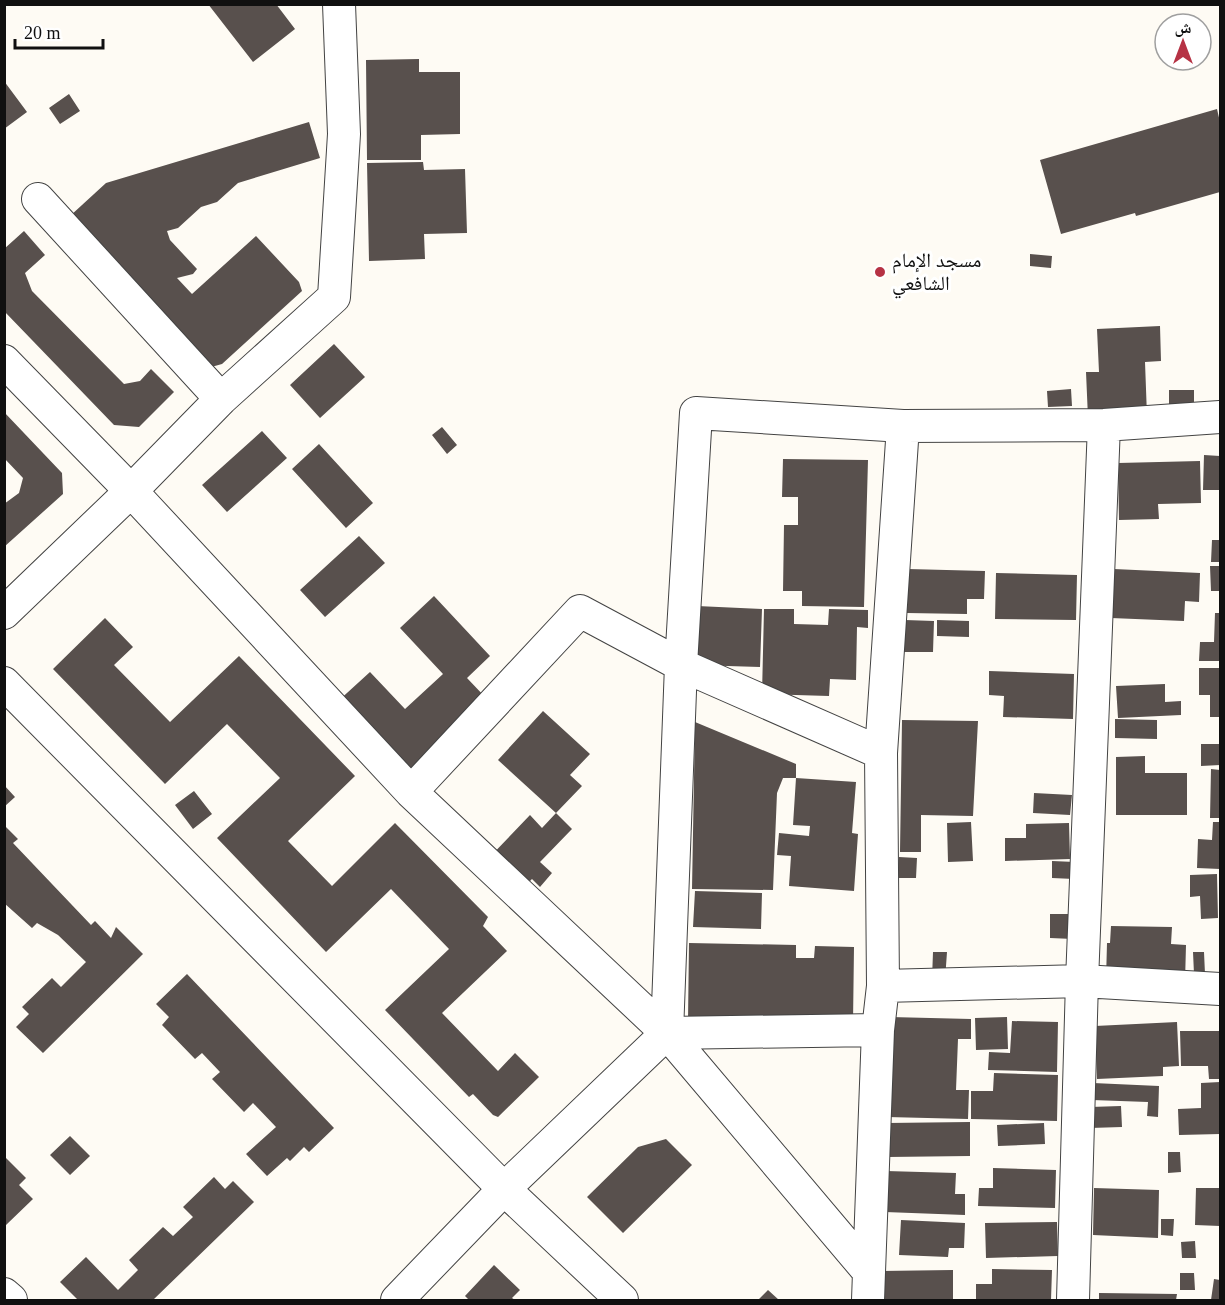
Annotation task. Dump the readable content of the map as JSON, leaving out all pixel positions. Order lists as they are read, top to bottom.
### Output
{
  "places": ["مسجد الإمام الشافعي"],
  "scale_bar": "20 m",
  "north": "top"
}
